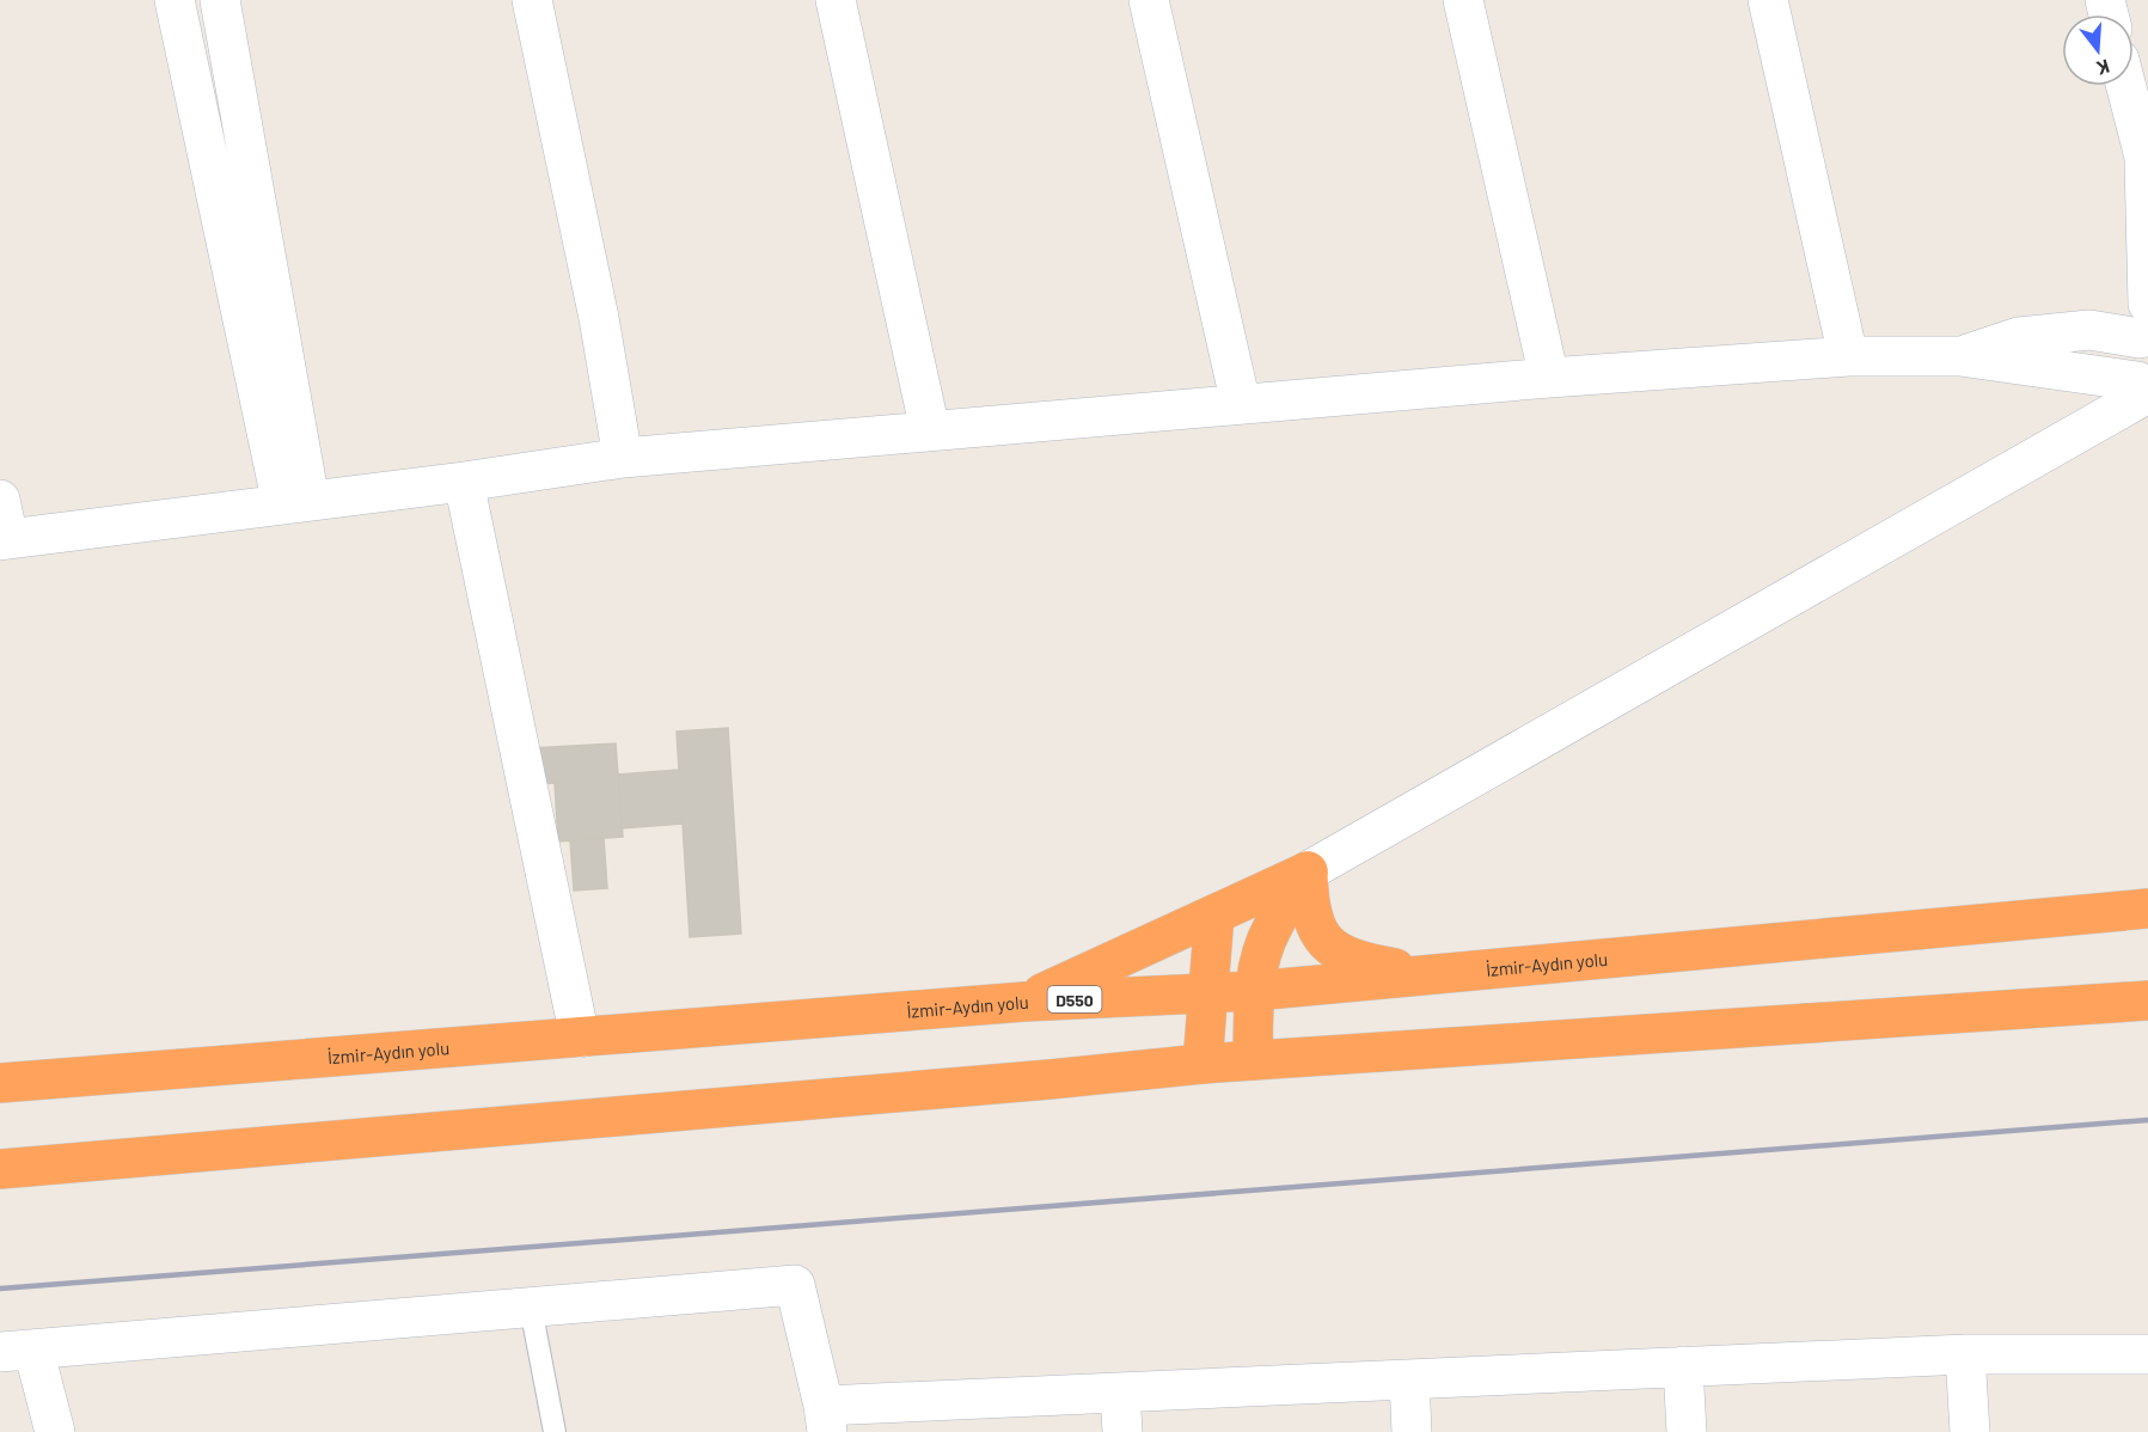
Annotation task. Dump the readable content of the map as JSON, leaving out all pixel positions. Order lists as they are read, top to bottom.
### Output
{
  "streets": {
    "highway": ["İzmir-Aydın yolu", "D550"]
  },
  "north": "bottom"
}
